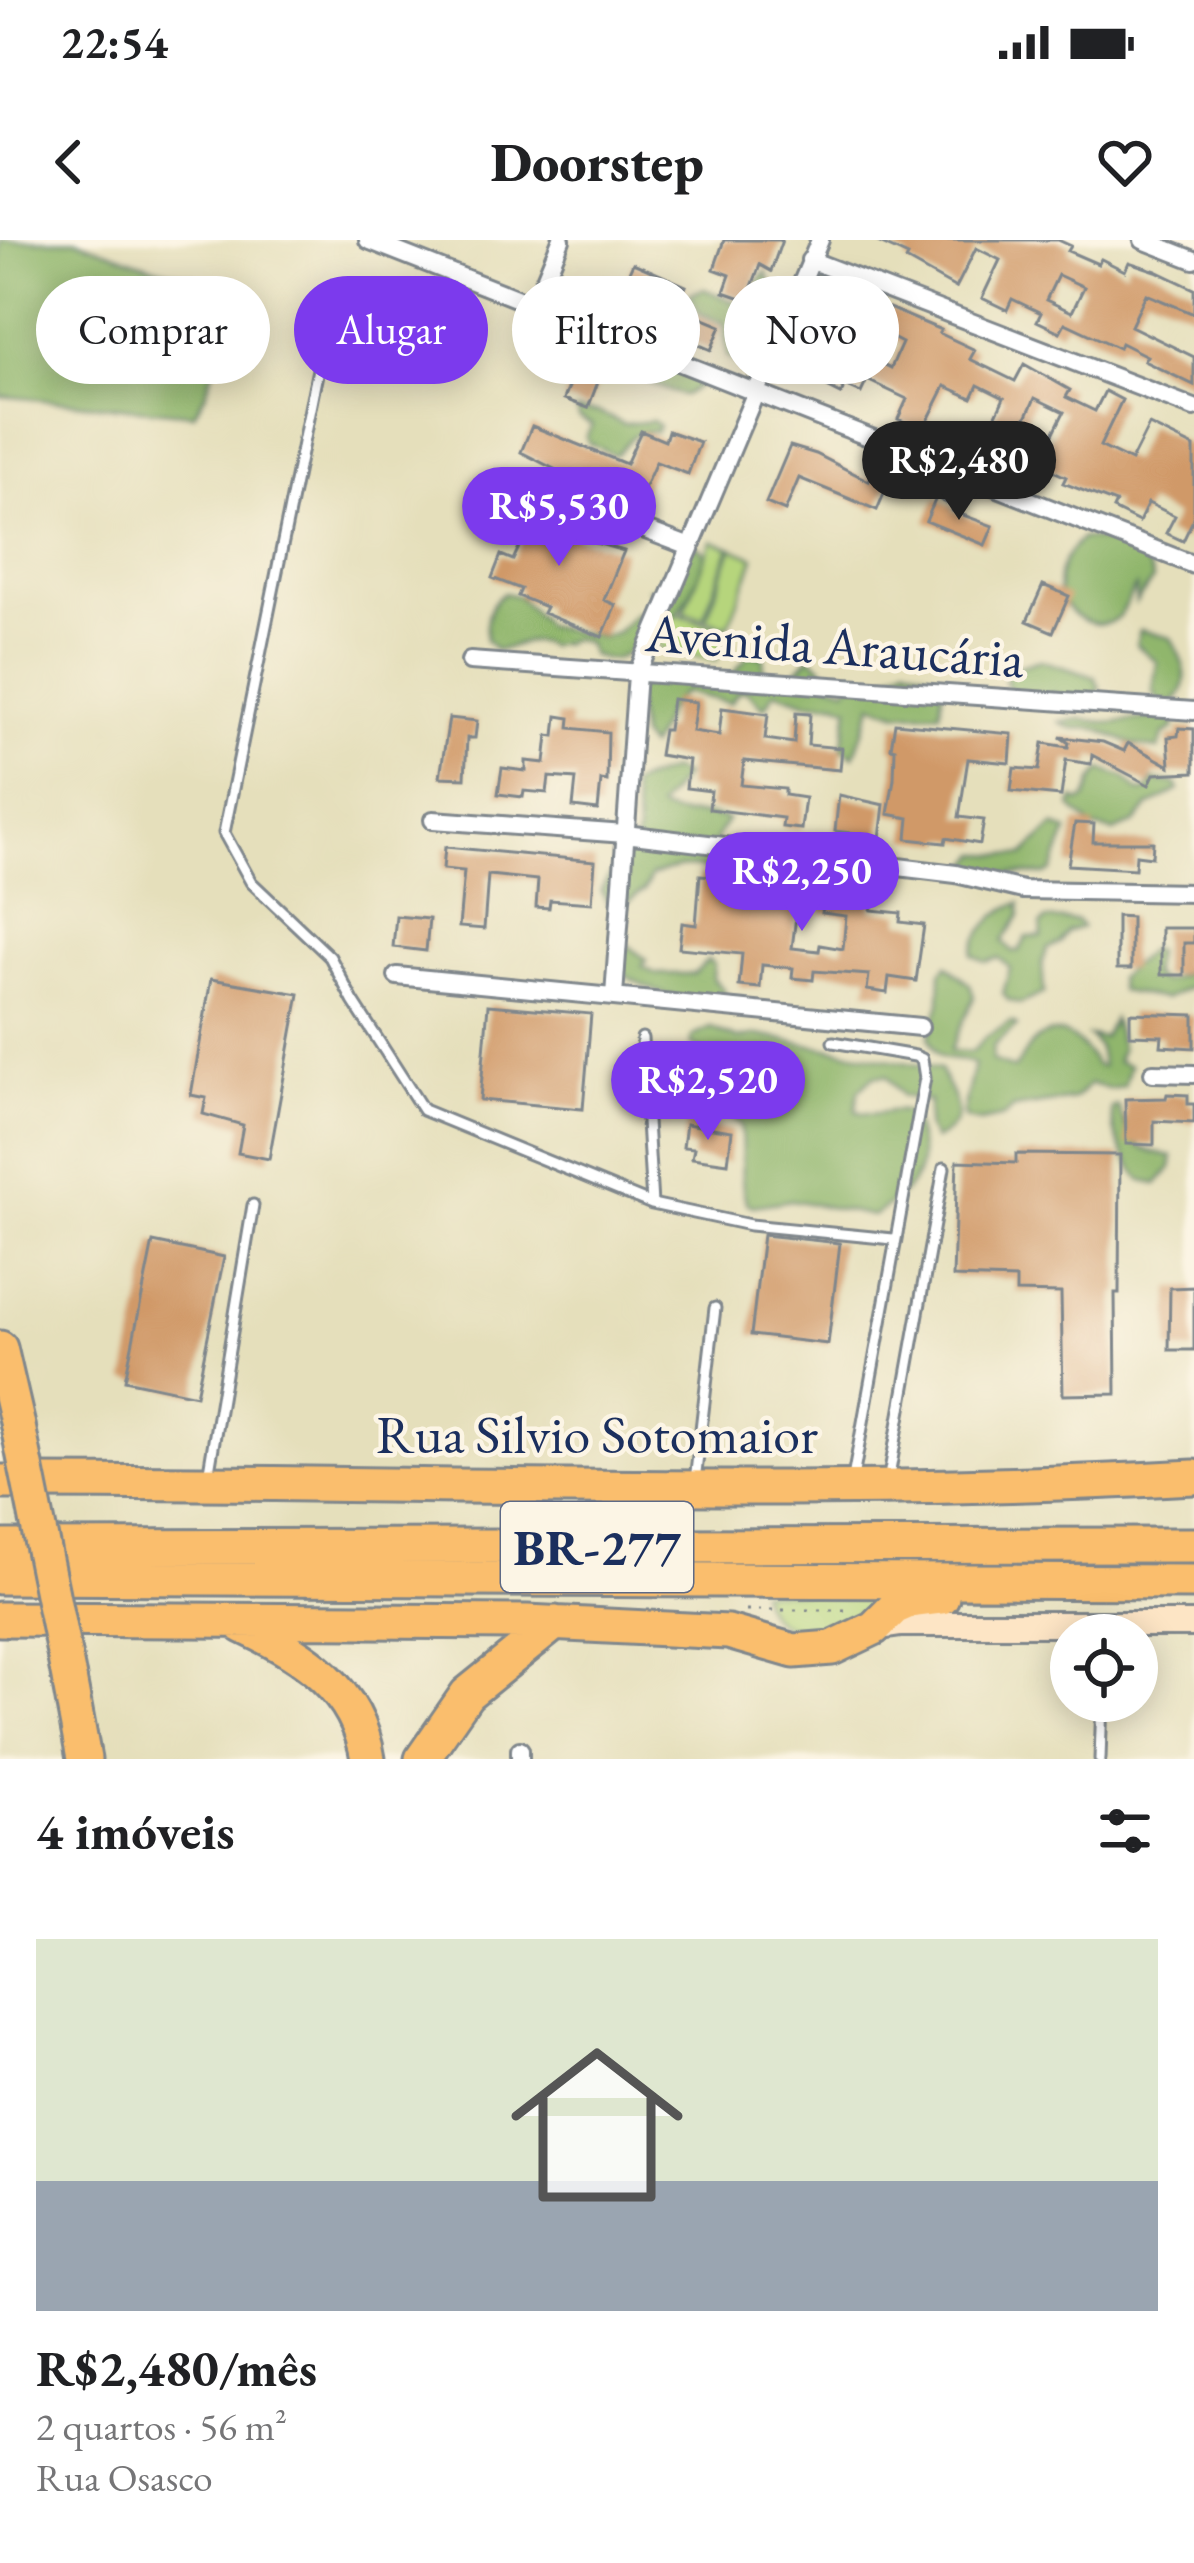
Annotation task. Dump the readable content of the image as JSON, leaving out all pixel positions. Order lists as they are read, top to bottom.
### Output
{
  "streets": {
    "highway": ["Rua Silvio Sotomaior", "BR-277"],
    "street": ["Avenida Araucária"]
  },
  "page": {
    "status": "22:54",
    "header": "Doorstep",
    "chip": [
      "Comprar",
      "Alugar",
      "Filtros",
      "Novo"
    ],
    "price": [
      "R$2,480",
      "R$5,530",
      "R$2,250",
      "R$2,520"
    ],
    "heading": "4 imóveis",
    "list": [
      {
        "name": "R$2,480/mês",
        "note": "2 quartos · 56 m² · Rua Osasco"
      }
    ]
  }
}
